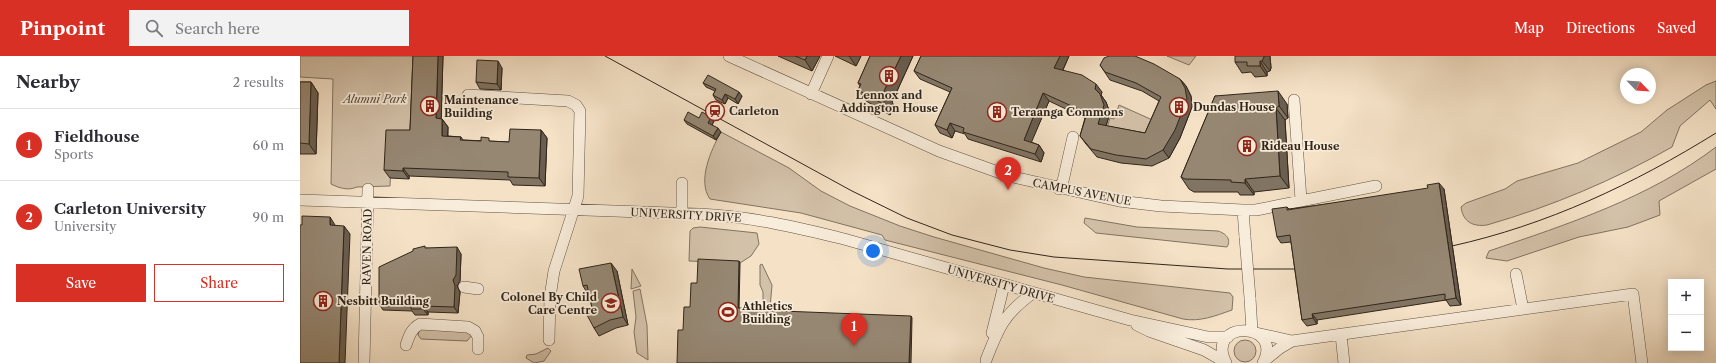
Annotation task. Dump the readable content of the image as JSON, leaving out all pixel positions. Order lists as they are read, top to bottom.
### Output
{
  "streets": {
    "street": ["CAMPUS AVENUE", "UNIVERSITY DRIVE", "RAVEN ROAD"]
  },
  "crossings": [
    ["UNIVERSITY DRIVE", "RAVEN ROAD"]
  ],
  "parks": ["Alumni Park"],
  "places": {
    "building": [
      "Lennox and Addington House",
      "Maintenance Building",
      "Dundas House",
      "Teraanga Commons",
      "Rideau House",
      "Nesbitt Building"
    ],
    "station": ["Carleton"],
    "school or university": ["Colonel By Child Care Centre"],
    "sports": ["Athletics Building"]
  },
  "north": "bottom right",
  "page": {
    "header": "Pinpoint",
    "search": "Search here",
    "nav": ["Map", "Directions", "Saved"],
    "heading": ["Nearby", "2 results"],
    "list": [
      {
        "mark": "1",
        "name": "Fieldhouse",
        "note": "Sports",
        "value": "60 m"
      },
      {
        "mark": "2",
        "name": "Carleton University",
        "note": "University",
        "value": "90 m"
      }
    ],
    "pins": ["2", "1"],
    "buttons": ["Save", "Share"],
    "map_buttons": ["+", "−"]
  }
}
